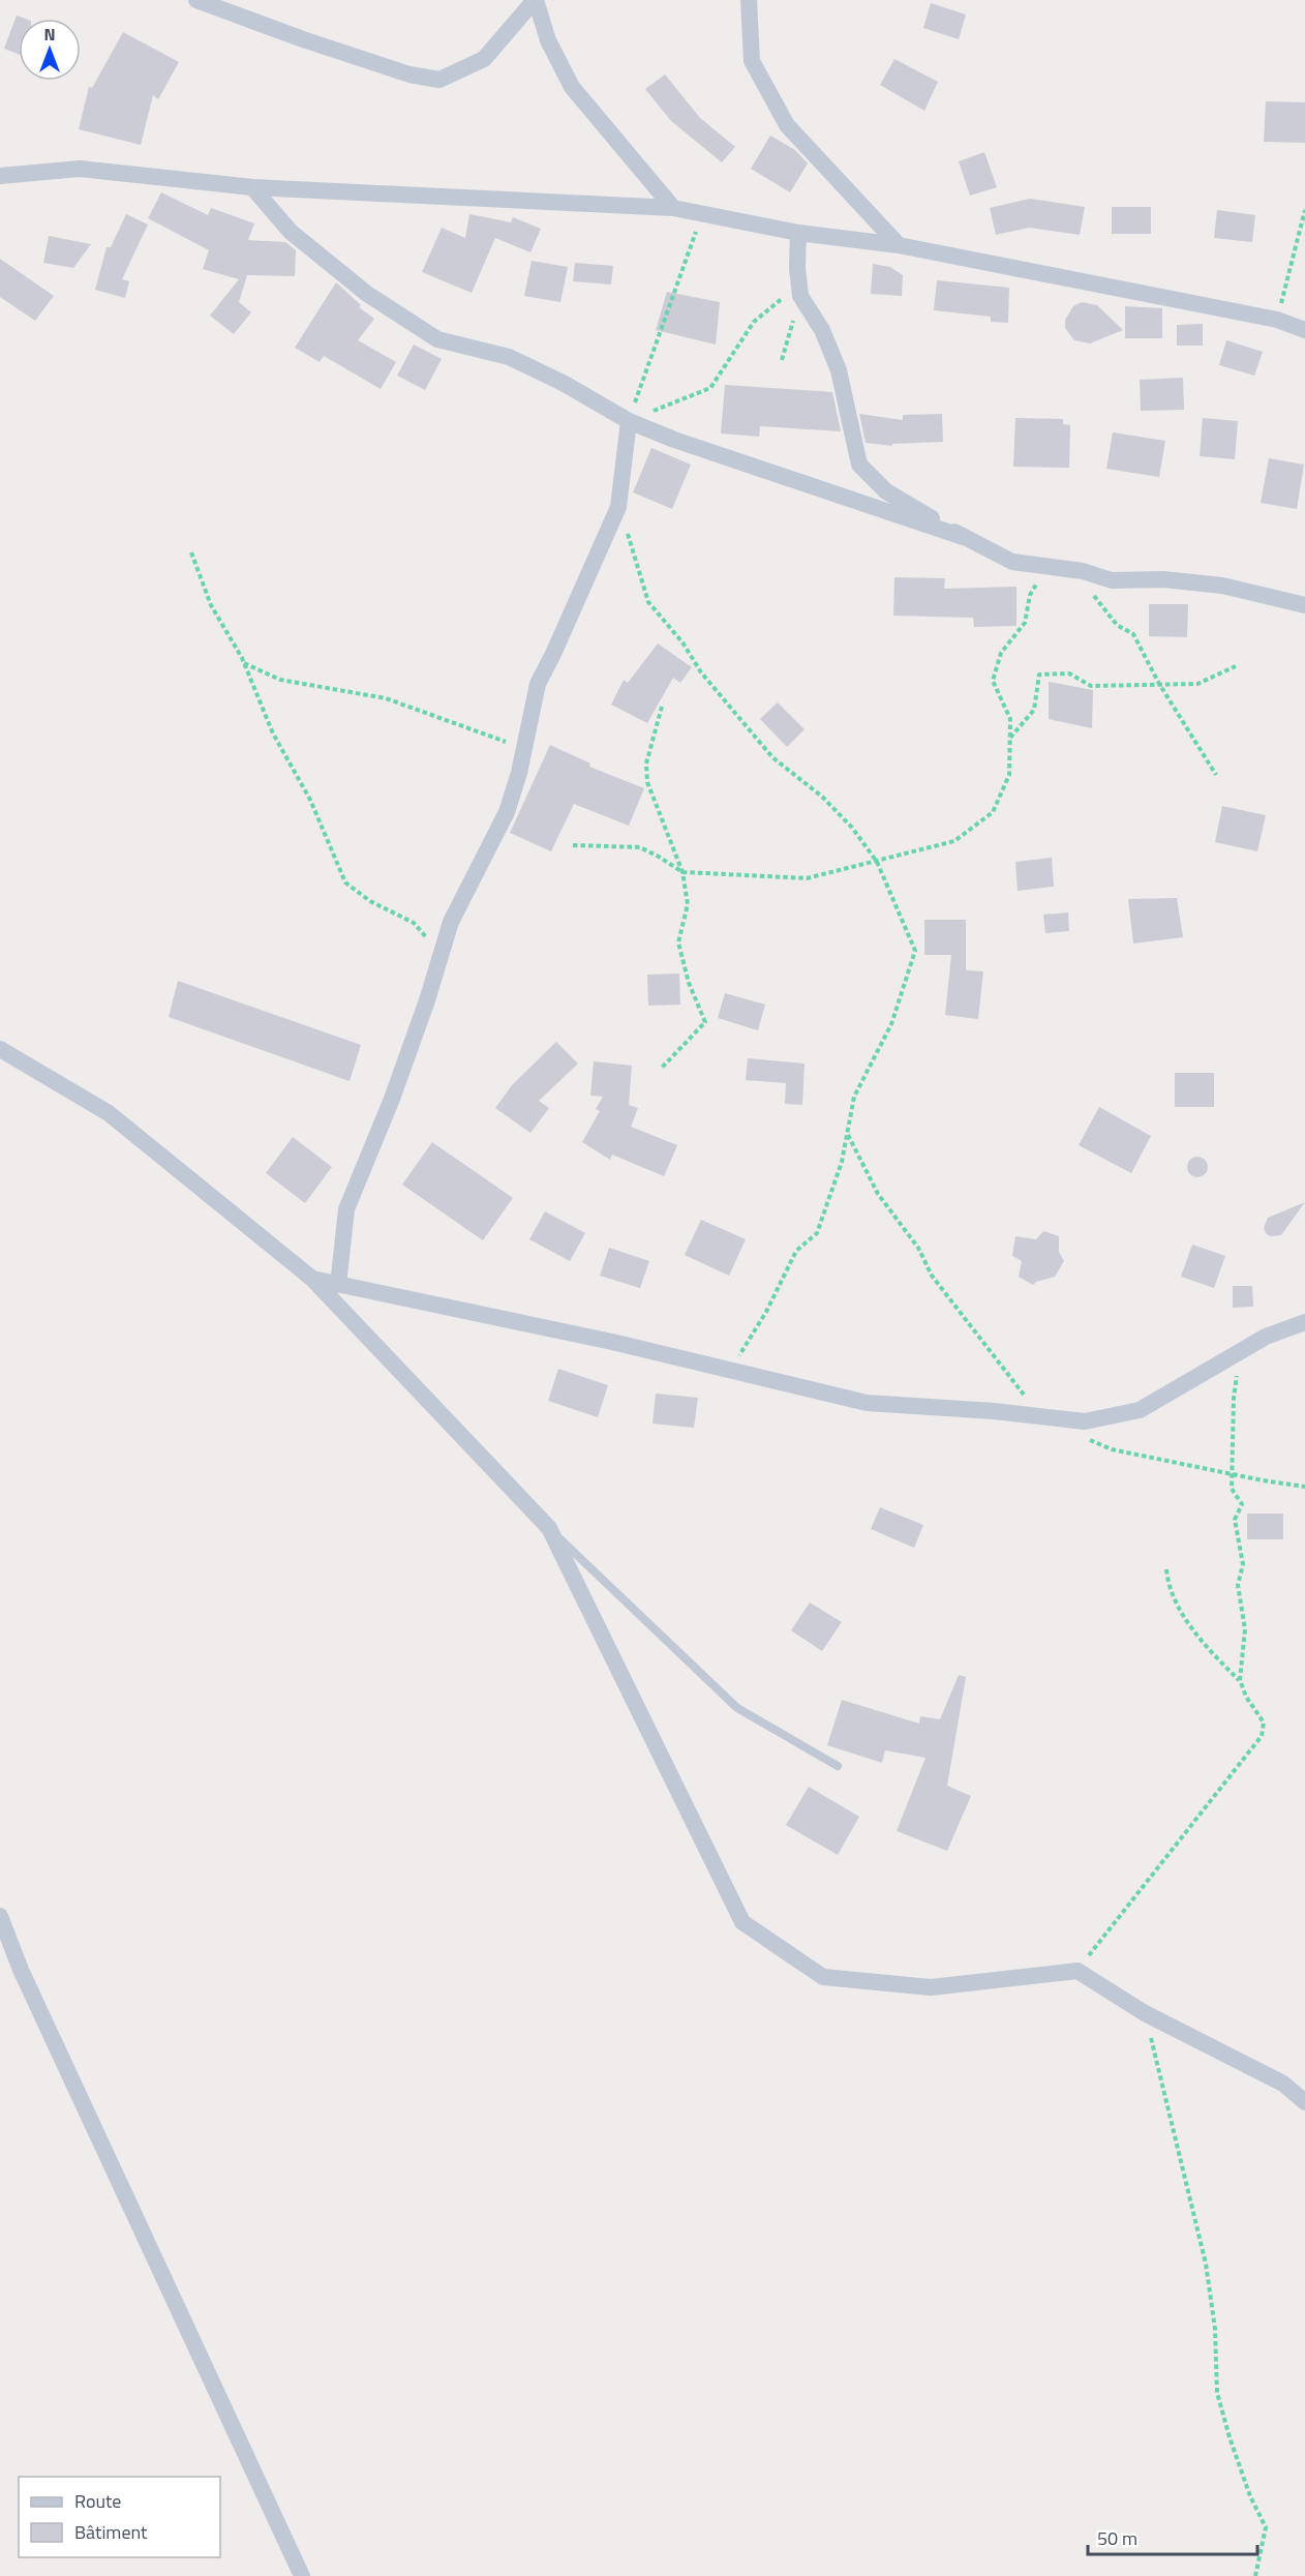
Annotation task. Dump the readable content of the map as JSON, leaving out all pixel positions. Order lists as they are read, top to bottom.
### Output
{
  "legend": ["Route", "Bâtiment"],
  "scale_bar": "50 m",
  "north": "top"
}
